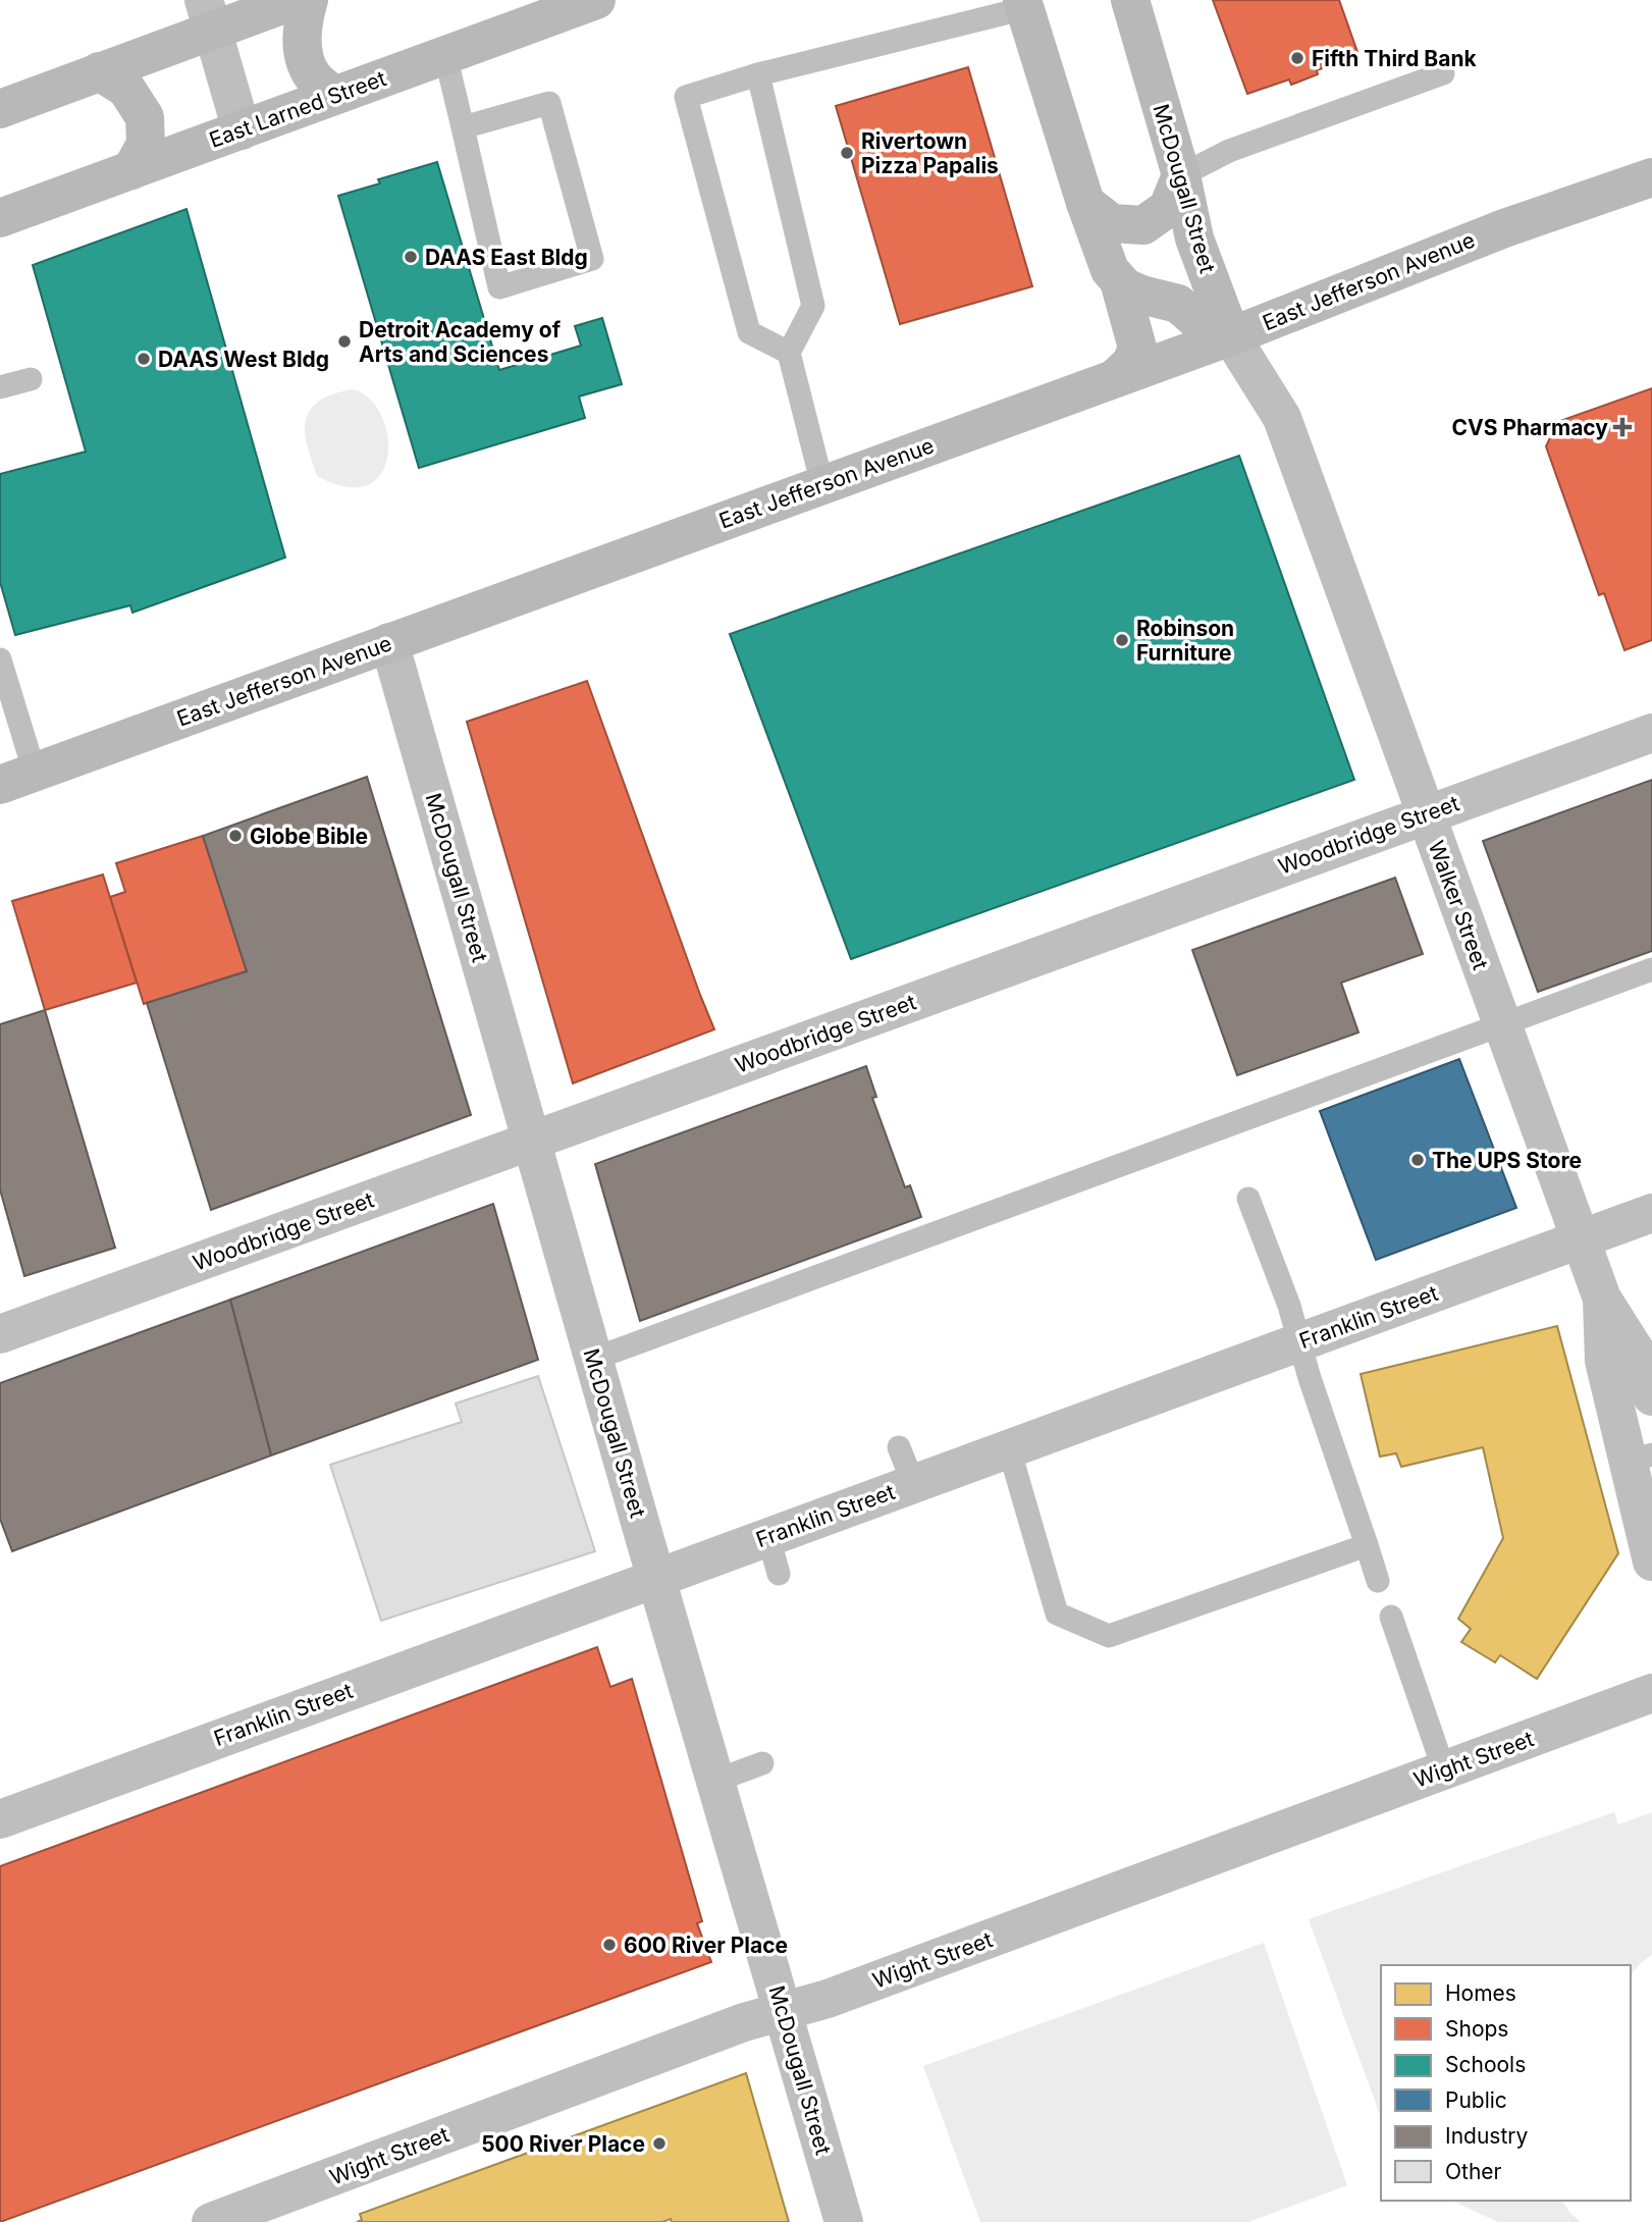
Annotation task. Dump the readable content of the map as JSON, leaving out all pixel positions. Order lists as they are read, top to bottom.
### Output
{
  "streets": {
    "street": [
      "East Larned Street",
      "McDougall Street",
      "East Jefferson Avenue",
      "Woodbridge Street",
      "Walker Street",
      "Franklin Street",
      "Wight Street"
    ]
  },
  "crossings": [
    ["McDougall Street", "East Jefferson Avenue"],
    ["McDougall Street", "Woodbridge Street"],
    ["McDougall Street", "Walker Street"],
    ["McDougall Street", "Franklin Street"],
    ["McDougall Street", "Wight Street"],
    ["East Jefferson Avenue", "Walker Street"],
    ["Woodbridge Street", "Walker Street"],
    ["Walker Street", "Franklin Street"]
  ],
  "places": {
    "other": [
      "Fifth Third Bank",
      "Rivertown Pizza Papalis",
      "DAAS East Bldg",
      "Detroit Academy of Arts and Sciences",
      "DAAS West Bldg",
      "Robinson Furniture",
      "Globe Bible",
      "The UPS Store",
      "600 River Place",
      "500 River Place"
    ],
    "health": ["CVS Pharmacy"]
  },
  "legend": [
    "Homes",
    "Shops",
    "Schools",
    "Public",
    "Industry",
    "Other"
  ]
}
